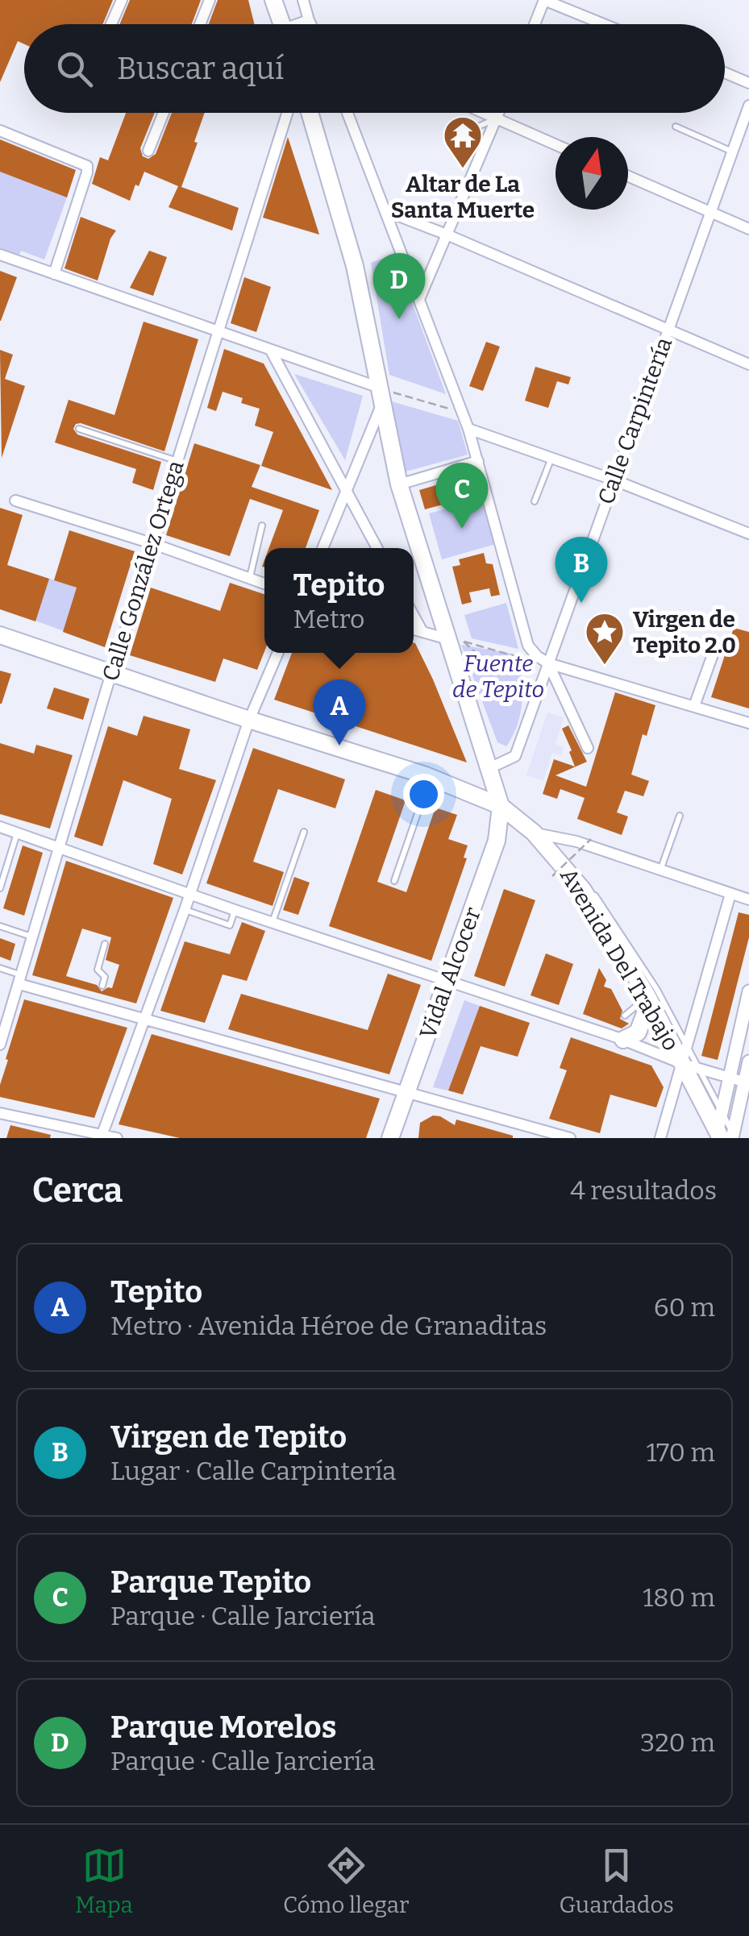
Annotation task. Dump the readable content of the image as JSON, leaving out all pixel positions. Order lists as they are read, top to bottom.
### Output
{
  "streets": {
    "main road": ["Avenida Del Trabajo", "Vidal Alcocer"],
    "street": ["Calle Carpintería", "Calle González Ortega"]
  },
  "crossings": [
    ["Calle González Ortega", "Avenida Del Trabajo"],
    ["Avenida Del Trabajo", "Vidal Alcocer"]
  ],
  "parks": ["Fuente de Tepito"],
  "places": {
    "temple": ["Altar de La Santa Muerte"],
    "place": ["Virgen de Tepito 2.0"]
  },
  "north": "top",
  "page": {
    "search": "Buscar aquí",
    "pins": [
      "D",
      "C",
      "B",
      "A"
    ],
    "popup": ["Tepito", "Metro"],
    "heading": ["Cerca", "4 resultados"],
    "list": [
      {
        "mark": "A",
        "name": "Tepito",
        "note": "Metro · Avenida Héroe de Granaditas",
        "value": "60 m"
      },
      {
        "mark": "B",
        "name": "Virgen de Tepito",
        "note": "Lugar · Calle Carpintería",
        "value": "170 m"
      },
      {
        "mark": "C",
        "name": "Parque Tepito",
        "note": "Parque · Calle Jarciería",
        "value": "180 m"
      },
      {
        "mark": "D",
        "name": "Parque Morelos",
        "note": "Parque · Calle Jarciería",
        "value": "320 m"
      }
    ],
    "nav": ["Mapa", "Cómo llegar", "Guardados"]
  }
}
